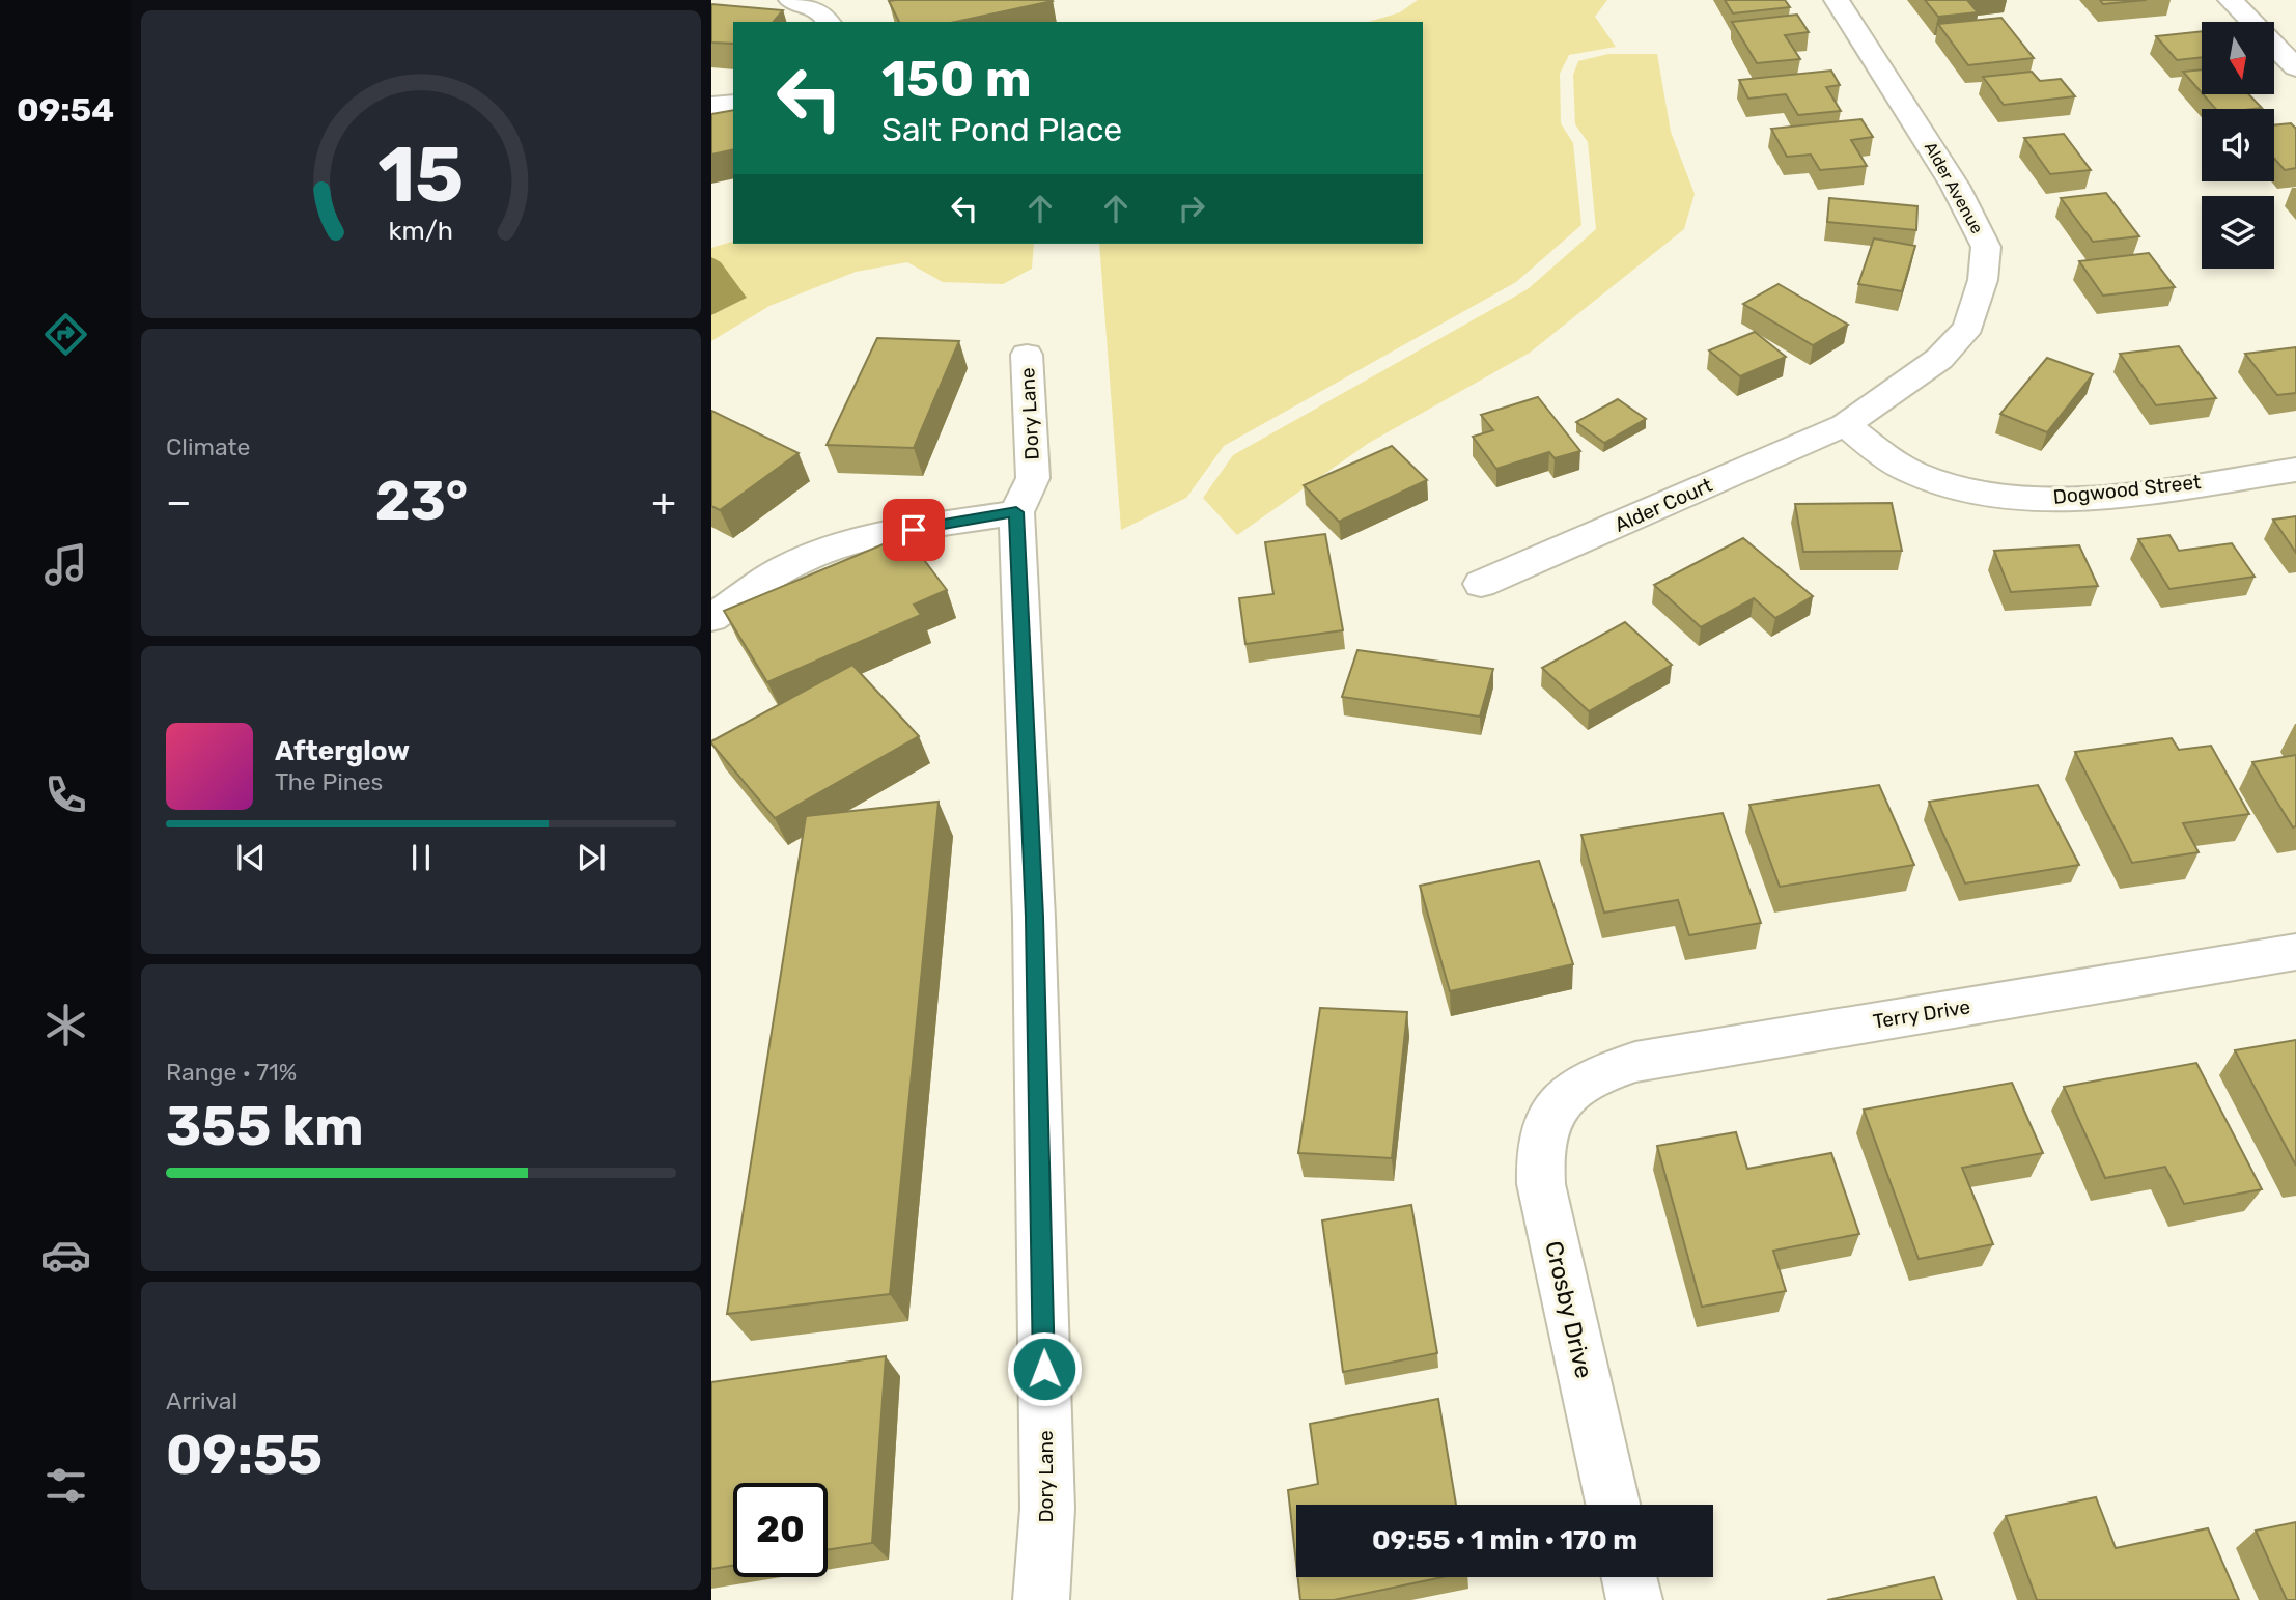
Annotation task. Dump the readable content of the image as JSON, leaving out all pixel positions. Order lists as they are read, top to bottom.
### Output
{
  "streets": {
    "street": [
      "Alder Avenue",
      "Dory Lane",
      "Dogwood Street",
      "Alder Court",
      "Terry Drive",
      "Crosby Drive"
    ]
  },
  "crossings": [
    ["Alder Avenue", "Dogwood Street"],
    ["Alder Avenue", "Alder Court"],
    ["Dogwood Street", "Alder Court"],
    ["Terry Drive", "Crosby Drive"]
  ],
  "north": "bottom",
  "page": {
    "tabs": "09:54",
    "turn": ["150 m", "Salt Pond Place"],
    "tile": [
      "Climate",
      ["Range · 71%", "355 km"],
      ["Arrival", "09:55"]
    ],
    "heat": ["−", "23°", "+"],
    "song": ["Afterglow", "The Pines"],
    "limit": "20",
    "trip": "09:55 · 1 min · 170 m",
    "gauge": ["15", "km/h"]
  }
}
